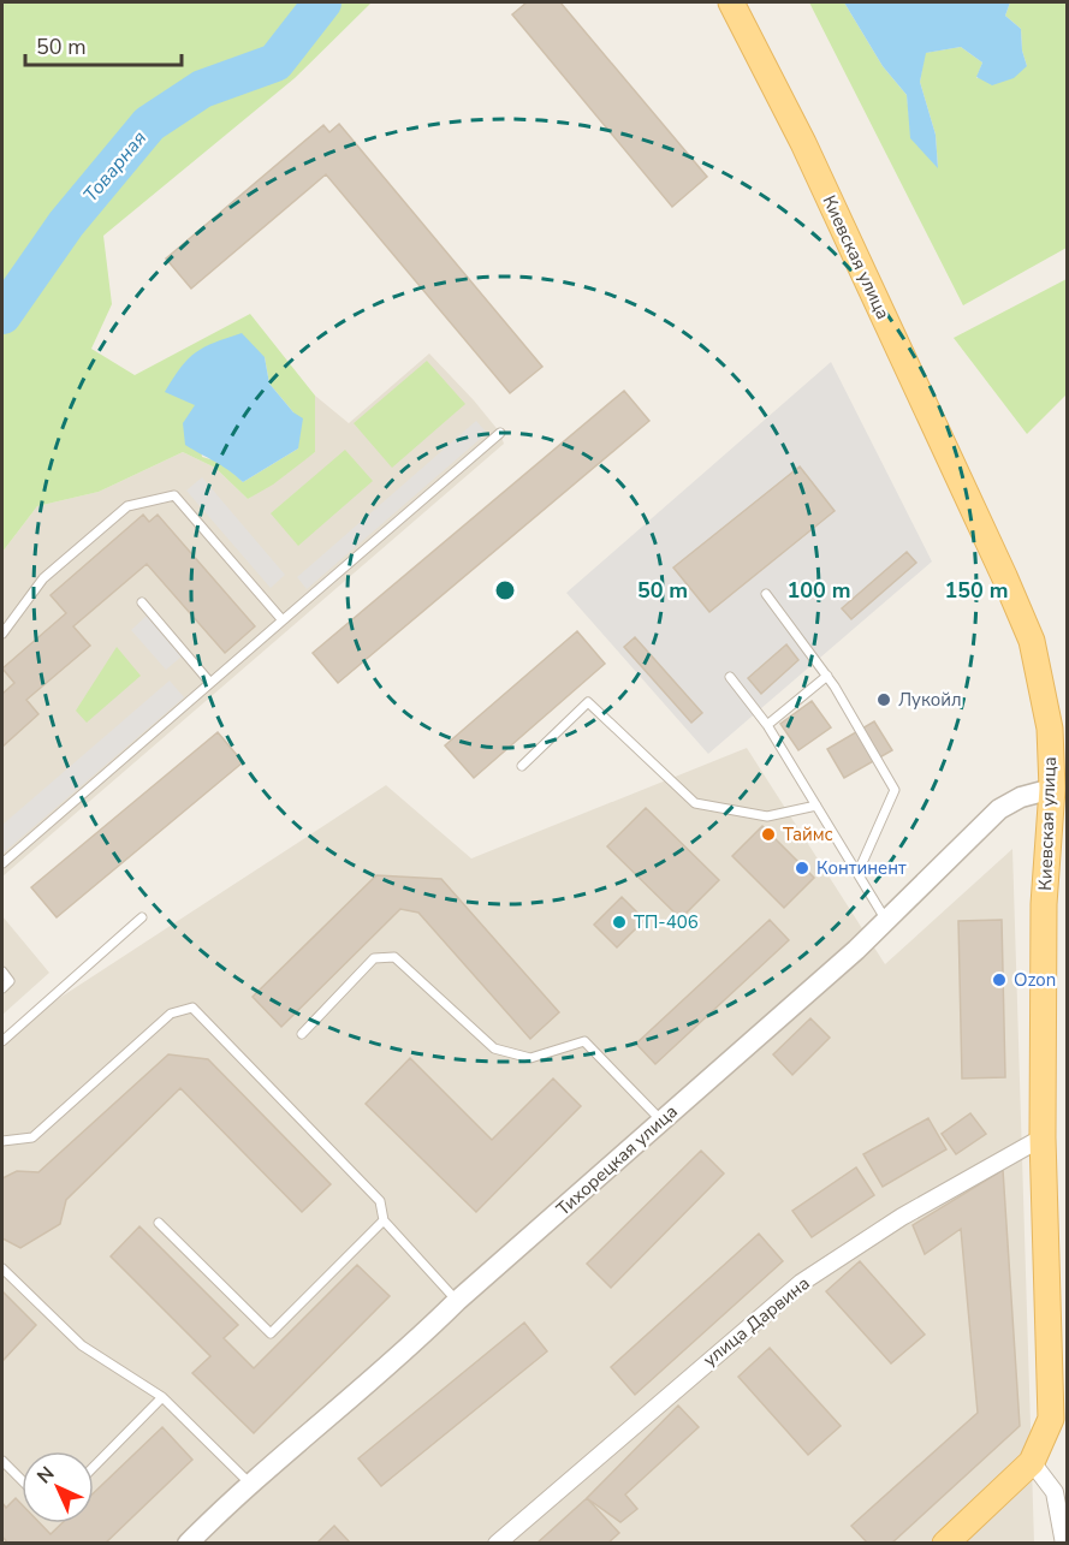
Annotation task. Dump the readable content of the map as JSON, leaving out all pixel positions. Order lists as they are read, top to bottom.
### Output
{
  "streets": {
    "main road": ["Киевская улица"],
    "street": ["Тихорецкая улица", "улица Дарвина"]
  },
  "crossings": [
    ["Киевская улица", "Тихорецкая улица"],
    ["Киевская улица", "улица Дарвина"]
  ],
  "water": ["Товарная"],
  "places": [
    "Лукойл",
    "Таймс",
    "Континент",
    "ТП-406",
    "Ozon"
  ],
  "scale_bar": "50 m",
  "north": "top left",
  "rings": ["50 m", "100 m", "150 m"]
}
